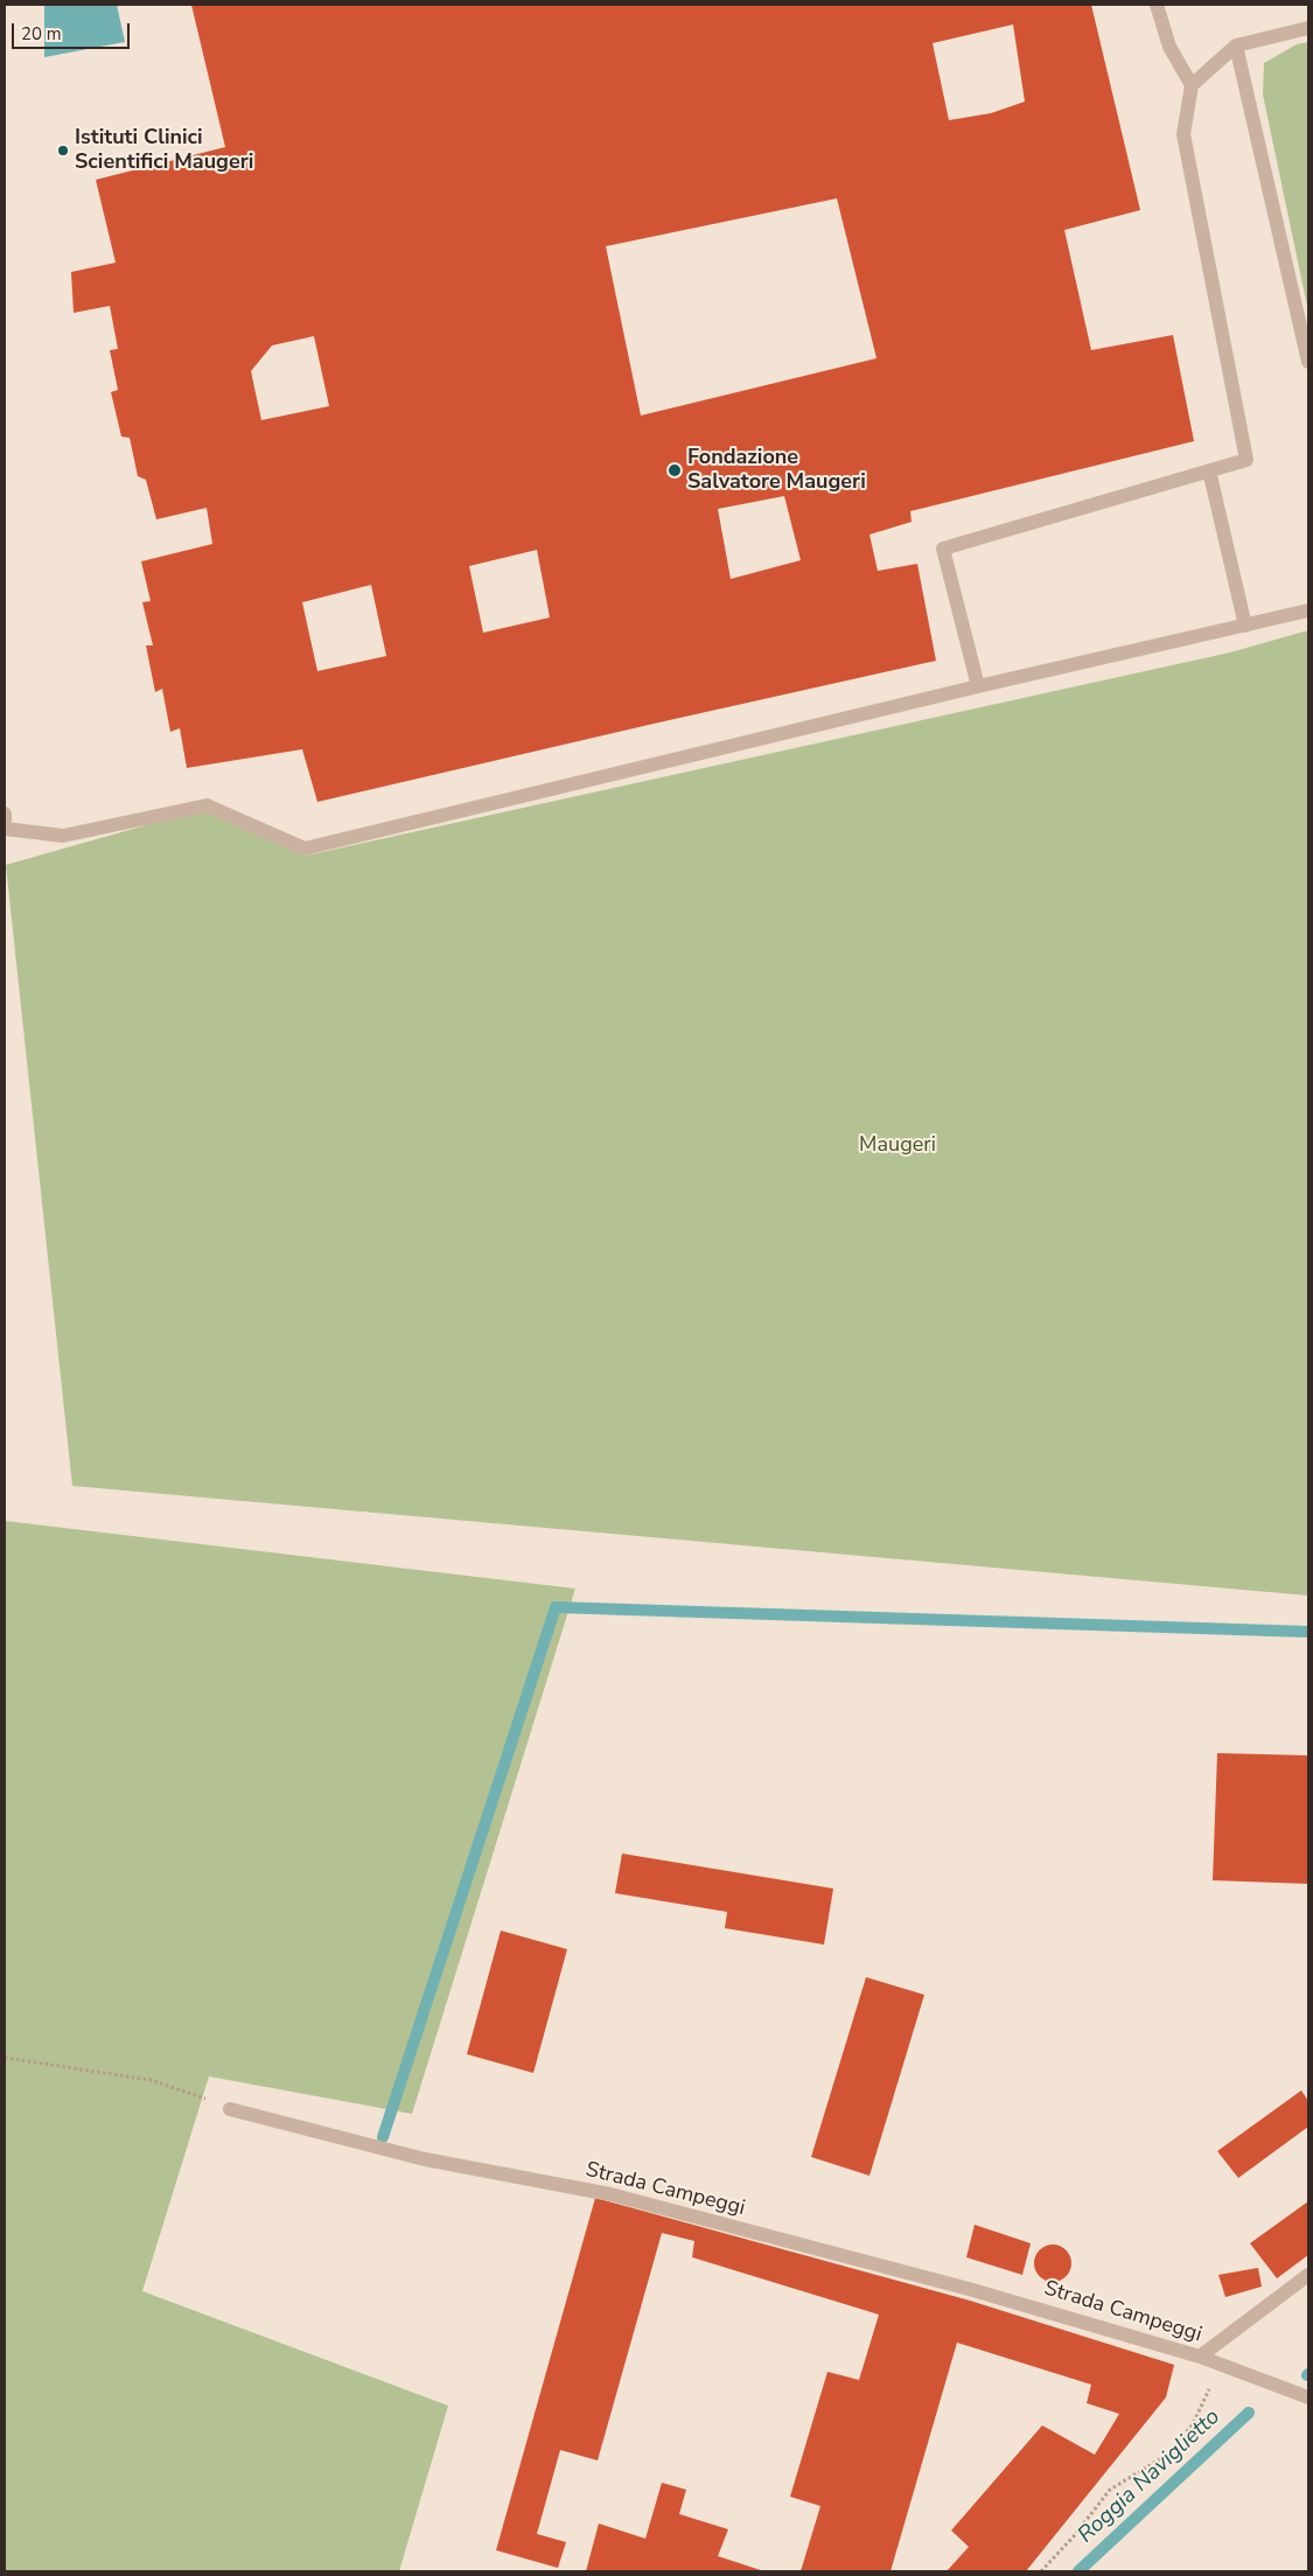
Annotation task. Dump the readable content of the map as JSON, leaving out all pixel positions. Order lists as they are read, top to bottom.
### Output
{
  "streets": {
    "street": ["Strada Campeggi"]
  },
  "water": ["Roggia Naviglietto"],
  "parks": ["Maugeri"],
  "places": ["Istituti Clinici Scientifici Maugeri", "Fondazione Salvatore Maugeri"],
  "scale_bar": "20 m"
}
